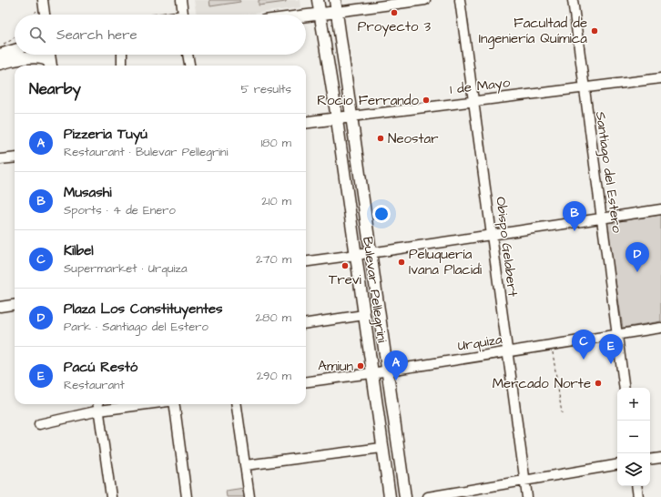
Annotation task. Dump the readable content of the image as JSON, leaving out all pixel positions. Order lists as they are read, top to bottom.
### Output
{
  "streets": {
    "main road": ["1 de Mayo", "Bulevar Pellegrini"],
    "street": ["Santiago del Estero", "Obispo Gelabert", "Urquiza"]
  },
  "crossings": [
    ["1 de Mayo", "Santiago del Estero"],
    ["1 de Mayo", "Obispo Gelabert"],
    ["1 de Mayo", "Bulevar Pellegrini"],
    ["Santiago del Estero", "Urquiza"],
    ["Obispo Gelabert", "Urquiza"],
    ["Bulevar Pellegrini", "Urquiza"]
  ],
  "places": [
    "Proyecto 3",
    "Facultad de Ingeniería Química",
    "Rocio Ferrando",
    "Neostar",
    "Peluquería Ivana Placidi",
    "Trevi",
    "Amiun",
    "Mercado Norte"
  ],
  "page": {
    "search": "Search here",
    "heading": ["Nearby", "5 results"],
    "list": [
      {
        "mark": "A",
        "name": "Pizzeria Tuyú",
        "note": "Restaurant · Bulevar Pellegrini",
        "value": "180 m"
      },
      {
        "mark": "B",
        "name": "Musashi",
        "note": "Sports · 4 de Enero",
        "value": "210 m"
      },
      {
        "mark": "C",
        "name": "Kilbel",
        "note": "Supermarket · Urquiza",
        "value": "270 m"
      },
      {
        "mark": "D",
        "name": "Plaza Los Constituyentes",
        "note": "Park · Santiago del Estero",
        "value": "280 m"
      },
      {
        "mark": "E",
        "name": "Pacú Restó",
        "note": "Restaurant",
        "value": "290 m"
      }
    ],
    "pins": [
      "B",
      "D",
      "C",
      "E",
      "A"
    ],
    "map_buttons": ["+", "−"]
  }
}
